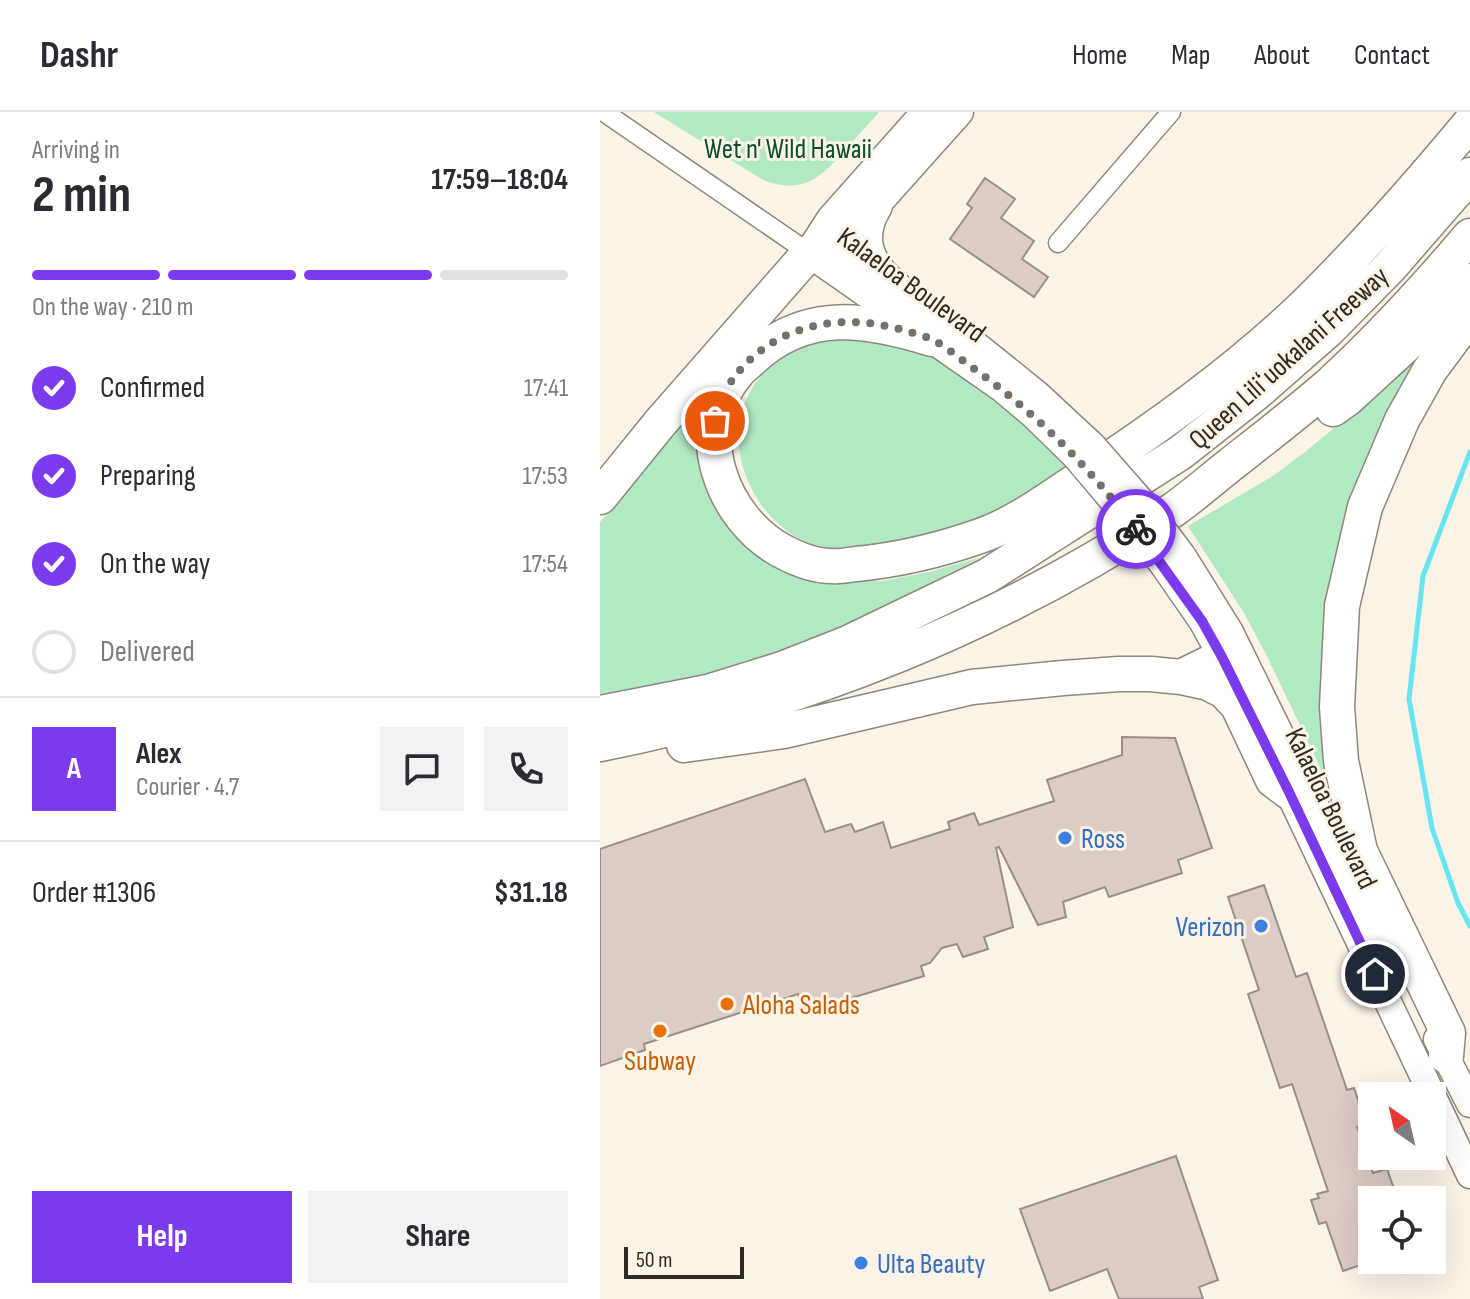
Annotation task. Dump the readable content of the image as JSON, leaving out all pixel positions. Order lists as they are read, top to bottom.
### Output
{
  "streets": {
    "highway": ["Queen Liliʻuokalani Freeway"],
    "main road": ["Kalaeloa Boulevard"]
  },
  "parks": ["Wet n' Wild Hawaii"],
  "places": [
    "Ross",
    "Verizon",
    "Aloha Salads",
    "Subway",
    "Ulta Beauty"
  ],
  "scale_bar": "50 m",
  "north": "top left",
  "page": {
    "header": "Dashr",
    "nav": [
      "Home",
      "Map",
      "About",
      "Contact"
    ],
    "heading": ["2 min", "Arriving in", "17:59–18:04"],
    "panel": [
      "Alex",
      "Courier · 4.7",
      "Order #1306",
      "$31.18"
    ],
    "bar": "On the way · 210 m",
    "list": [
      ["Confirmed", "17:41"],
      ["Preparing", "17:53"],
      ["On the way", "17:54"],
      "Delivered"
    ],
    "round": "A",
    "buttons": ["Help", "Share"],
    "scale": "50 m"
  }
}
